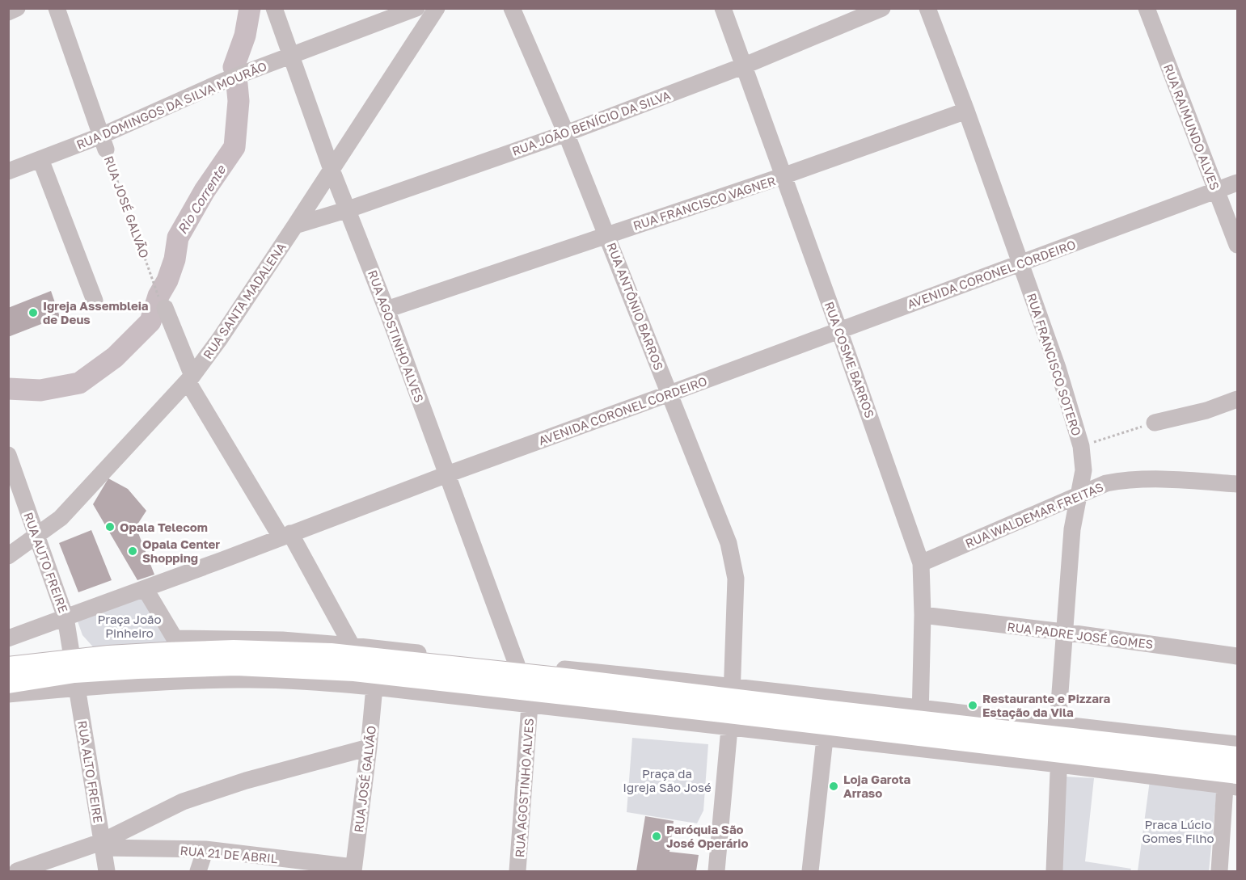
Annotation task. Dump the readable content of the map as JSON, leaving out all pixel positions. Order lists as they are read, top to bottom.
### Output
{
  "streets": {
    "street": [
      "RUA DOMINGOS DA SILVA MOURÃO",
      "RUA JOÃO BENÍCIO DA SILVA",
      "RUA RAIMUNDO ALVES",
      "RUA FRANCISCO VAGNER",
      "RUA JOSÉ GALVÃO",
      "AVENIDA CORONEL CORDEIRO",
      "RUA SANTA MADALENA",
      "RUA ANTÔNIO BARROS",
      "RUA AGOSTINHO ALVES",
      "RUA COSME BARROS",
      "RUA FRANCISCO SOTERO",
      "RUA WALDEMAR FREITAS",
      "RUA AUTO FREIRE",
      "RUA PADRE JOSÉ GOMES",
      "RUA ALTO FREIRE",
      "RUA 21 DE ABRIL"
    ]
  },
  "crossings": [
    ["RUA DOMINGOS DA SILVA MOURÃO", "RUA JOSÉ GALVÃO"],
    ["RUA DOMINGOS DA SILVA MOURÃO", "RUA AGOSTINHO ALVES"],
    ["RUA JOÃO BENÍCIO DA SILVA", "RUA SANTA MADALENA"],
    ["RUA JOÃO BENÍCIO DA SILVA", "RUA ANTÔNIO BARROS"],
    ["RUA JOÃO BENÍCIO DA SILVA", "RUA AGOSTINHO ALVES"],
    ["RUA JOÃO BENÍCIO DA SILVA", "RUA COSME BARROS"],
    ["RUA RAIMUNDO ALVES", "AVENIDA CORONEL CORDEIRO"],
    ["RUA FRANCISCO VAGNER", "RUA ANTÔNIO BARROS"],
    ["RUA FRANCISCO VAGNER", "RUA AGOSTINHO ALVES"],
    ["RUA FRANCISCO VAGNER", "RUA COSME BARROS"],
    ["RUA FRANCISCO VAGNER", "RUA FRANCISCO SOTERO"],
    ["RUA JOSÉ GALVÃO", "RUA 21 DE ABRIL"],
    ["AVENIDA CORONEL CORDEIRO", "RUA ANTÔNIO BARROS"],
    ["AVENIDA CORONEL CORDEIRO", "RUA AGOSTINHO ALVES"],
    ["AVENIDA CORONEL CORDEIRO", "RUA COSME BARROS"],
    ["AVENIDA CORONEL CORDEIRO", "RUA FRANCISCO SOTERO"],
    ["AVENIDA CORONEL CORDEIRO", "RUA AUTO FREIRE"],
    ["RUA SANTA MADALENA", "RUA AGOSTINHO ALVES"],
    ["RUA SANTA MADALENA", "RUA AUTO FREIRE"],
    ["RUA COSME BARROS", "RUA WALDEMAR FREITAS"],
    ["RUA COSME BARROS", "RUA PADRE JOSÉ GOMES"],
    ["RUA FRANCISCO SOTERO", "RUA WALDEMAR FREITAS"],
    ["RUA FRANCISCO SOTERO", "RUA PADRE JOSÉ GOMES"],
    ["RUA AUTO FREIRE", "RUA ALTO FREIRE"],
    ["RUA ALTO FREIRE", "RUA 21 DE ABRIL"]
  ],
  "water": ["Rio Corrente"],
  "parks": ["Praça João Pinheiro", "Praça da Igreja São José", "Praca Lúcio Gomes Filho"],
  "places": [
    "Igreja Assembleia de Deus",
    "Opala Telecom",
    "Opala Center Shopping",
    "Restaurante e Pizzara Estação da Vila",
    "Loja Garota Arraso",
    "Paróquia São José Operário"
  ]
}
